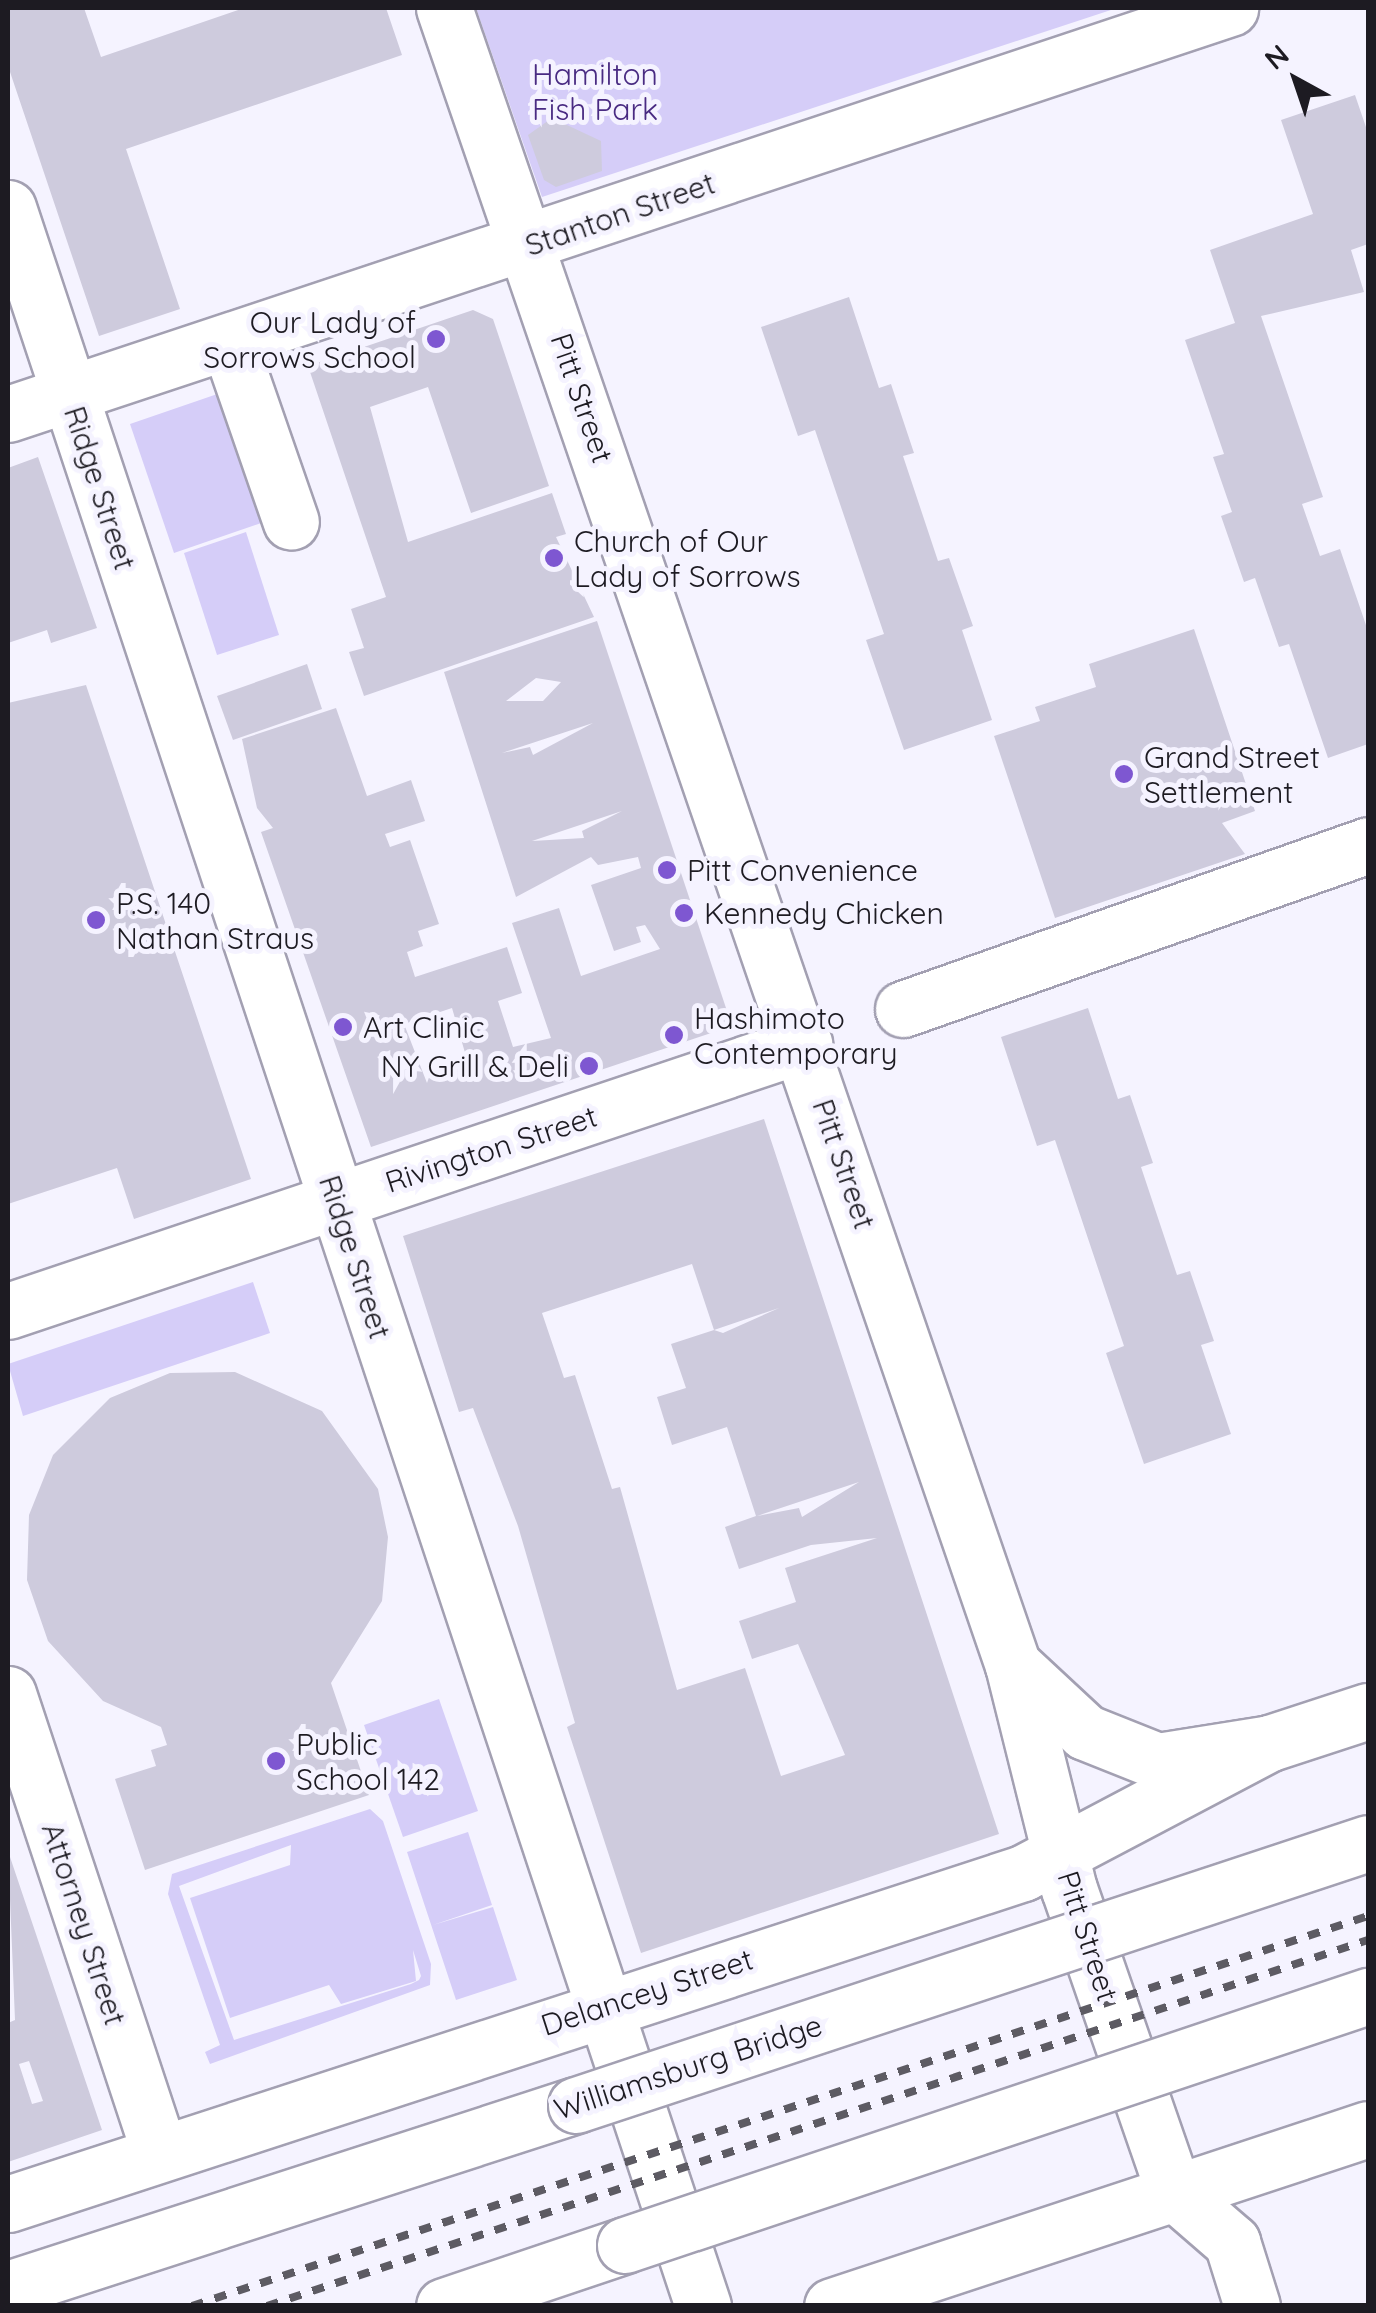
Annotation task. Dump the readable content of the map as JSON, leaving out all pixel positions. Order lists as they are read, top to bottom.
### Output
{
  "streets": {
    "main road": [
      "Stanton Street",
      "Pitt Street",
      "Ridge Street",
      "Rivington Street",
      "Attorney Street",
      "Delancey Street",
      "Williamsburg Bridge"
    ]
  },
  "crossings": [
    ["Stanton Street", "Pitt Street"],
    ["Stanton Street", "Ridge Street"],
    ["Pitt Street", "Rivington Street"],
    ["Pitt Street", "Delancey Street"],
    ["Ridge Street", "Rivington Street"],
    ["Ridge Street", "Delancey Street"],
    ["Attorney Street", "Delancey Street"]
  ],
  "parks": ["Hamilton Fish Park"],
  "places": [
    "Our Lady of Sorrows School",
    "Church of Our Lady of Sorrows",
    "Grand Street Settlement",
    "Pitt Convenience",
    "Kennedy Chicken",
    "P.S. 140 Nathan Straus",
    "Art Clinic",
    "Hashimoto Contemporary",
    "NY Grill & Deli",
    "Public School 142"
  ],
  "north": "top left"
}
